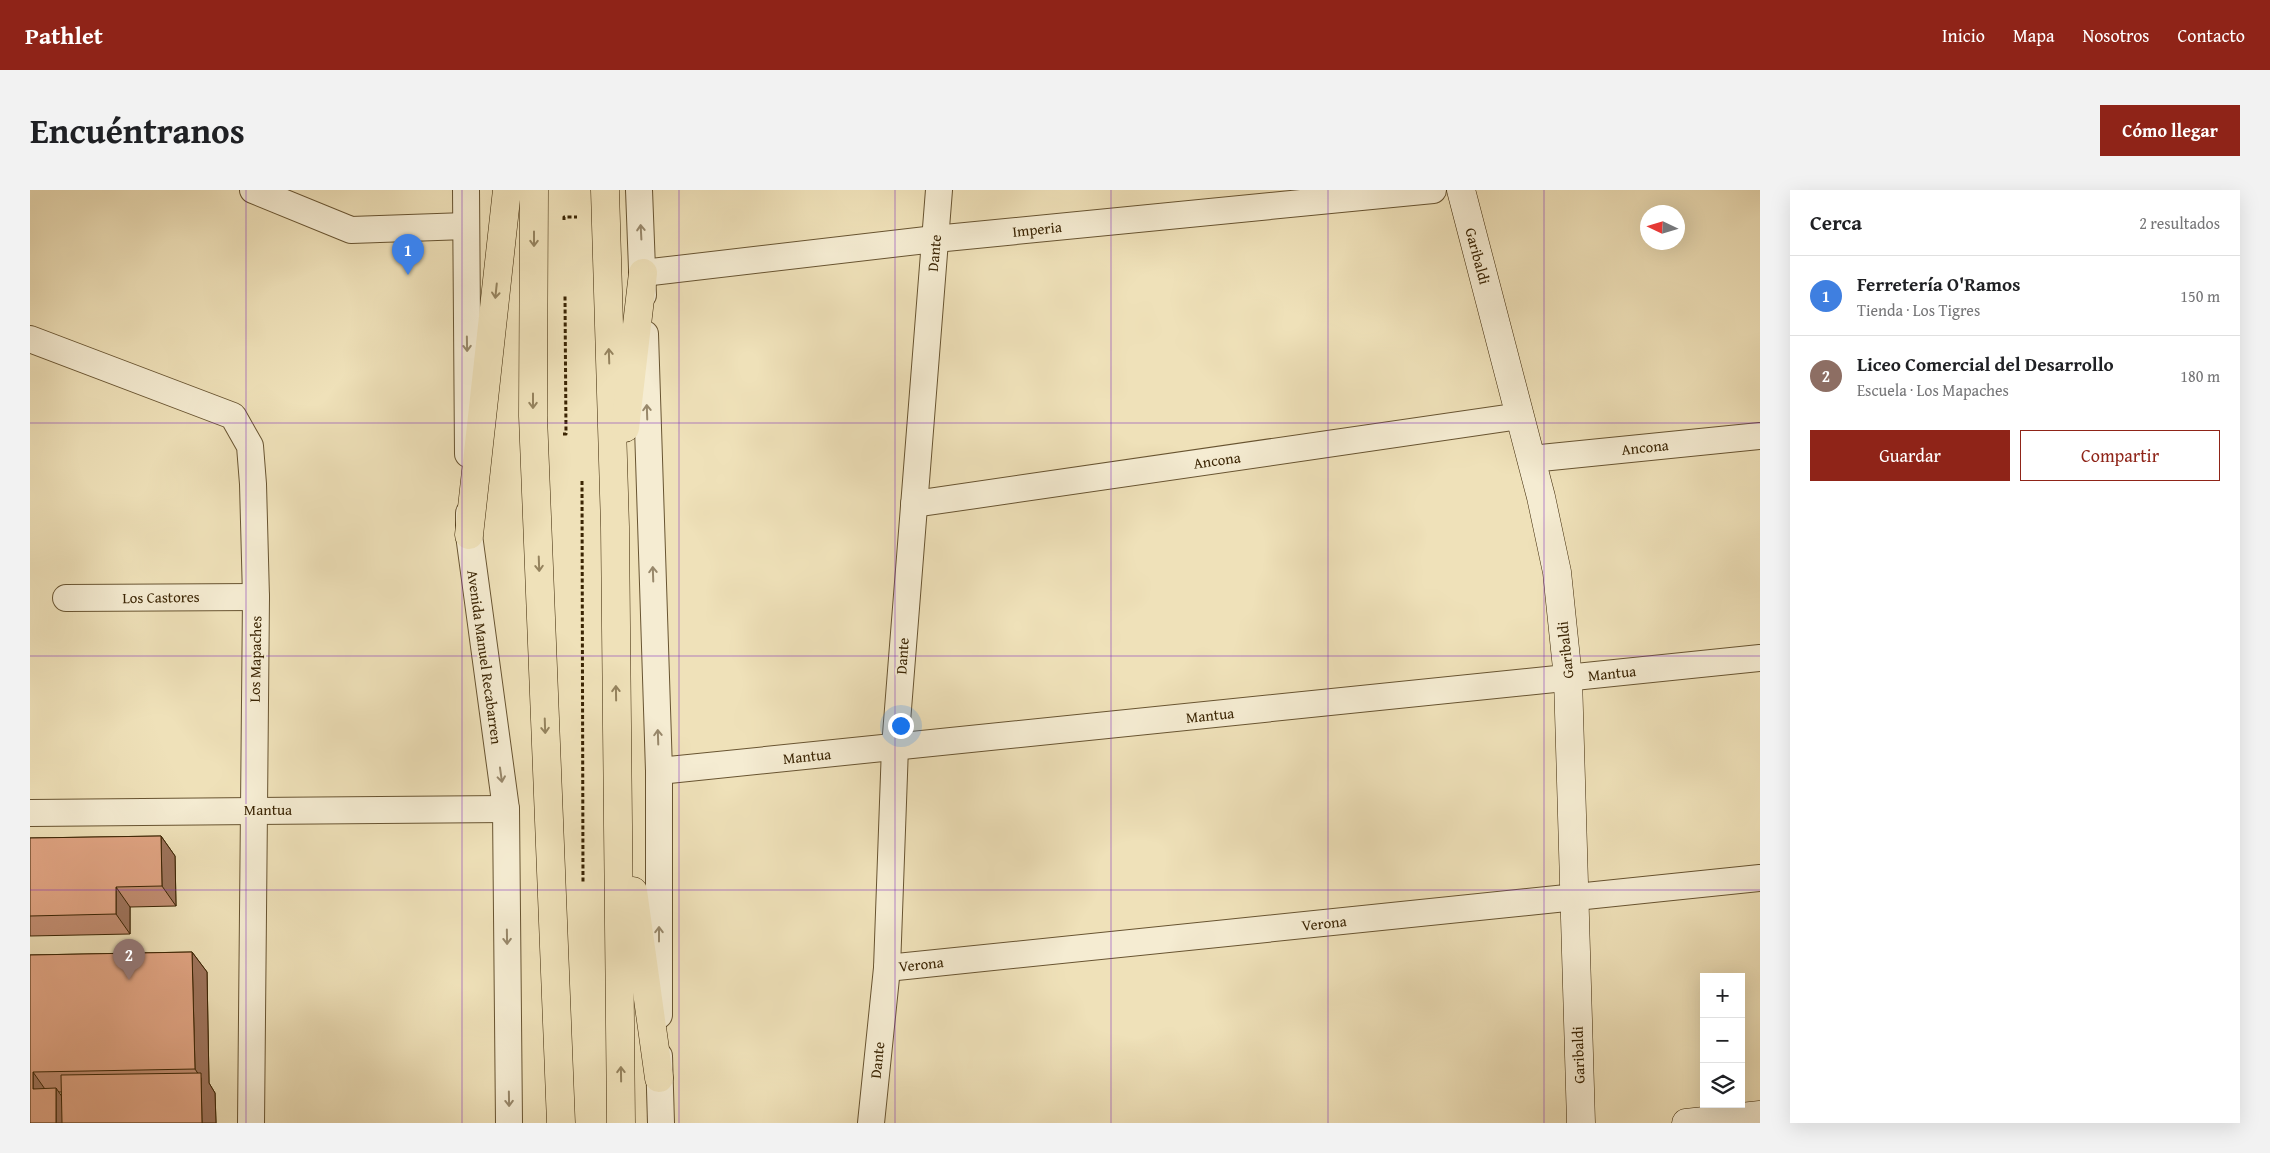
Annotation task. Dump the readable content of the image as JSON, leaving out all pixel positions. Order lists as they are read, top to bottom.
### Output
{
  "streets": {
    "street": [
      "Imperia",
      "Dante",
      "Garibaldi",
      "Ancona",
      "Los Castores",
      "Avenida Manuel Recabarren",
      "Los Mapaches",
      "Mantua",
      "Verona"
    ]
  },
  "crossings": [
    ["Imperia", "Dante"],
    ["Dante", "Ancona"],
    ["Dante", "Mantua"],
    ["Dante", "Verona"],
    ["Garibaldi", "Ancona"],
    ["Garibaldi", "Mantua"],
    ["Garibaldi", "Verona"],
    ["Los Castores", "Los Mapaches"],
    ["Avenida Manuel Recabarren", "Mantua"],
    ["Los Mapaches", "Mantua"]
  ],
  "north": "left",
  "page": {
    "header": "Pathlet",
    "nav": [
      "Inicio",
      "Mapa",
      "Nosotros",
      "Contacto"
    ],
    "title": "Encuéntranos",
    "buttons": [
      "Cómo llegar",
      ["Guardar", "Compartir"]
    ],
    "heading": ["Cerca", "2 resultados"],
    "pins": ["1", "2"],
    "list": [
      {
        "mark": "1",
        "name": "Ferretería O'Ramos",
        "note": "Tienda · Los Tigres",
        "value": "150 m"
      },
      {
        "mark": "2",
        "name": "Liceo Comercial del Desarrollo",
        "note": "Escuela · Los Mapaches",
        "value": "180 m"
      }
    ],
    "map_buttons": ["+", "−"]
  }
}
